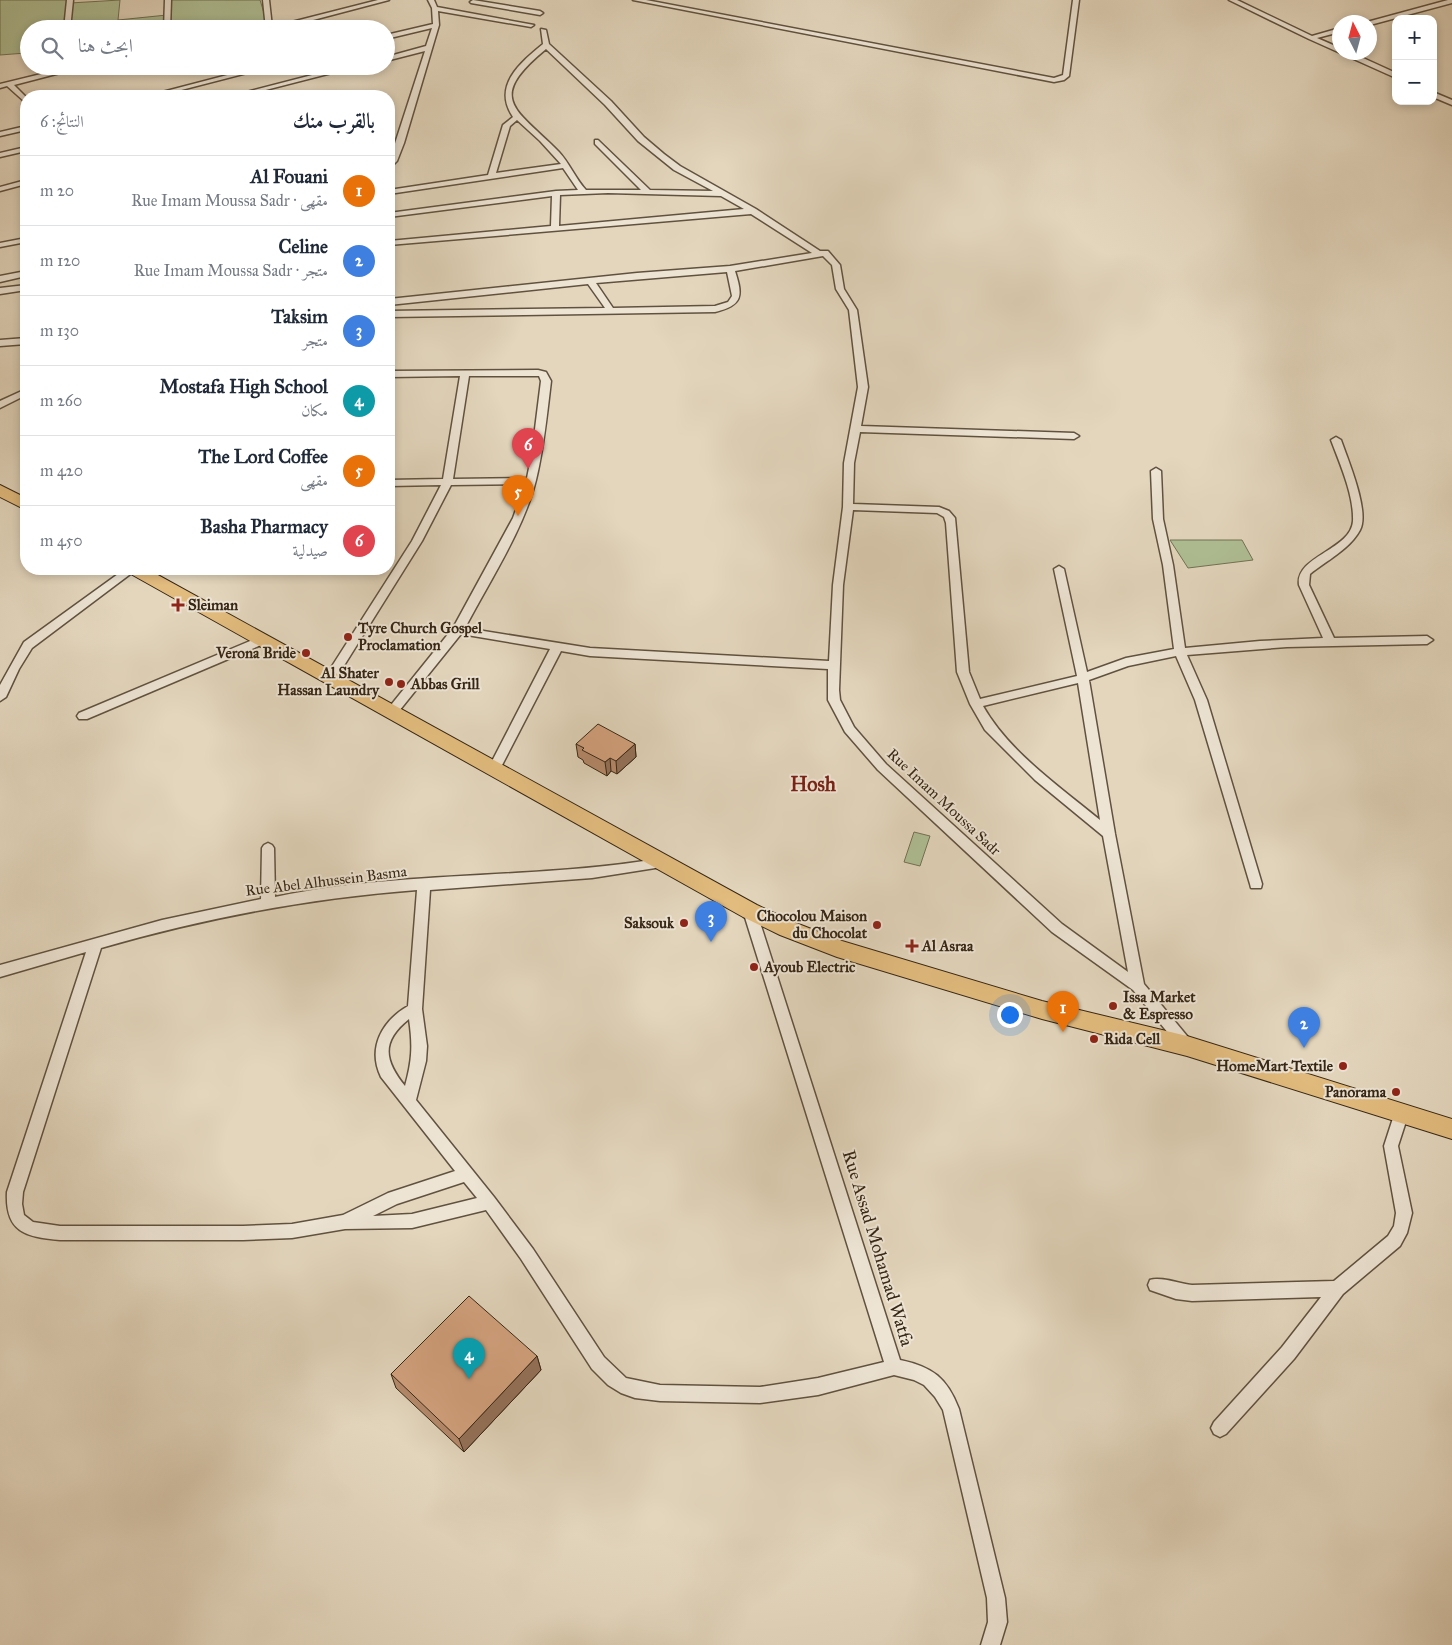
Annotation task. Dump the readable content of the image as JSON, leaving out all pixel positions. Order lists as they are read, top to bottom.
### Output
{
  "streets": {
    "street": ["Rue Imam Moussa Sadr", "Rue Abel Alhussein Basma", "Rue Assad Mohamad Watfa"]
  },
  "districts": ["Hosh"],
  "places": {
    "health": ["Sleiman", "Al Asraa"],
    "other": [
      "Tyre Church Gospel Proclamation",
      "Verona Bride",
      "Al Shater Hassan Laundry",
      "Abbas Grill",
      "Saksouk",
      "Chocolou Maison du Chocolat",
      "Ayoub Electric",
      "Issa Market & Espresso",
      "Rida Cell",
      "HomeMart Textile",
      "Panorama"
    ]
  },
  "north": "top",
  "page": {
    "map_buttons": ["+", "−"],
    "search": "ابحث هنا",
    "heading": ["بالقرب منك", "النتائج: 6"],
    "list": [
      {
        "mark": "1",
        "name": "Al Fouani",
        "note": "مقهى · Rue Imam Moussa Sadr",
        "value": "20 m"
      },
      {
        "mark": "2",
        "name": "Celine",
        "note": "متجر · Rue Imam Moussa Sadr",
        "value": "120 m"
      },
      {
        "mark": "3",
        "name": "Taksim",
        "note": "متجر",
        "value": "130 m"
      },
      {
        "mark": "4",
        "name": "Mostafa High School",
        "note": "مكان",
        "value": "260 m"
      },
      {
        "mark": "5",
        "name": "The Lord Coffee",
        "note": "مقهى",
        "value": "420 m"
      },
      {
        "mark": "6",
        "name": "Basha Pharmacy",
        "note": "صيدلية",
        "value": "450 m"
      }
    ],
    "pins": [
      "6",
      "5",
      "3",
      "1",
      "2",
      "4"
    ]
  }
}
